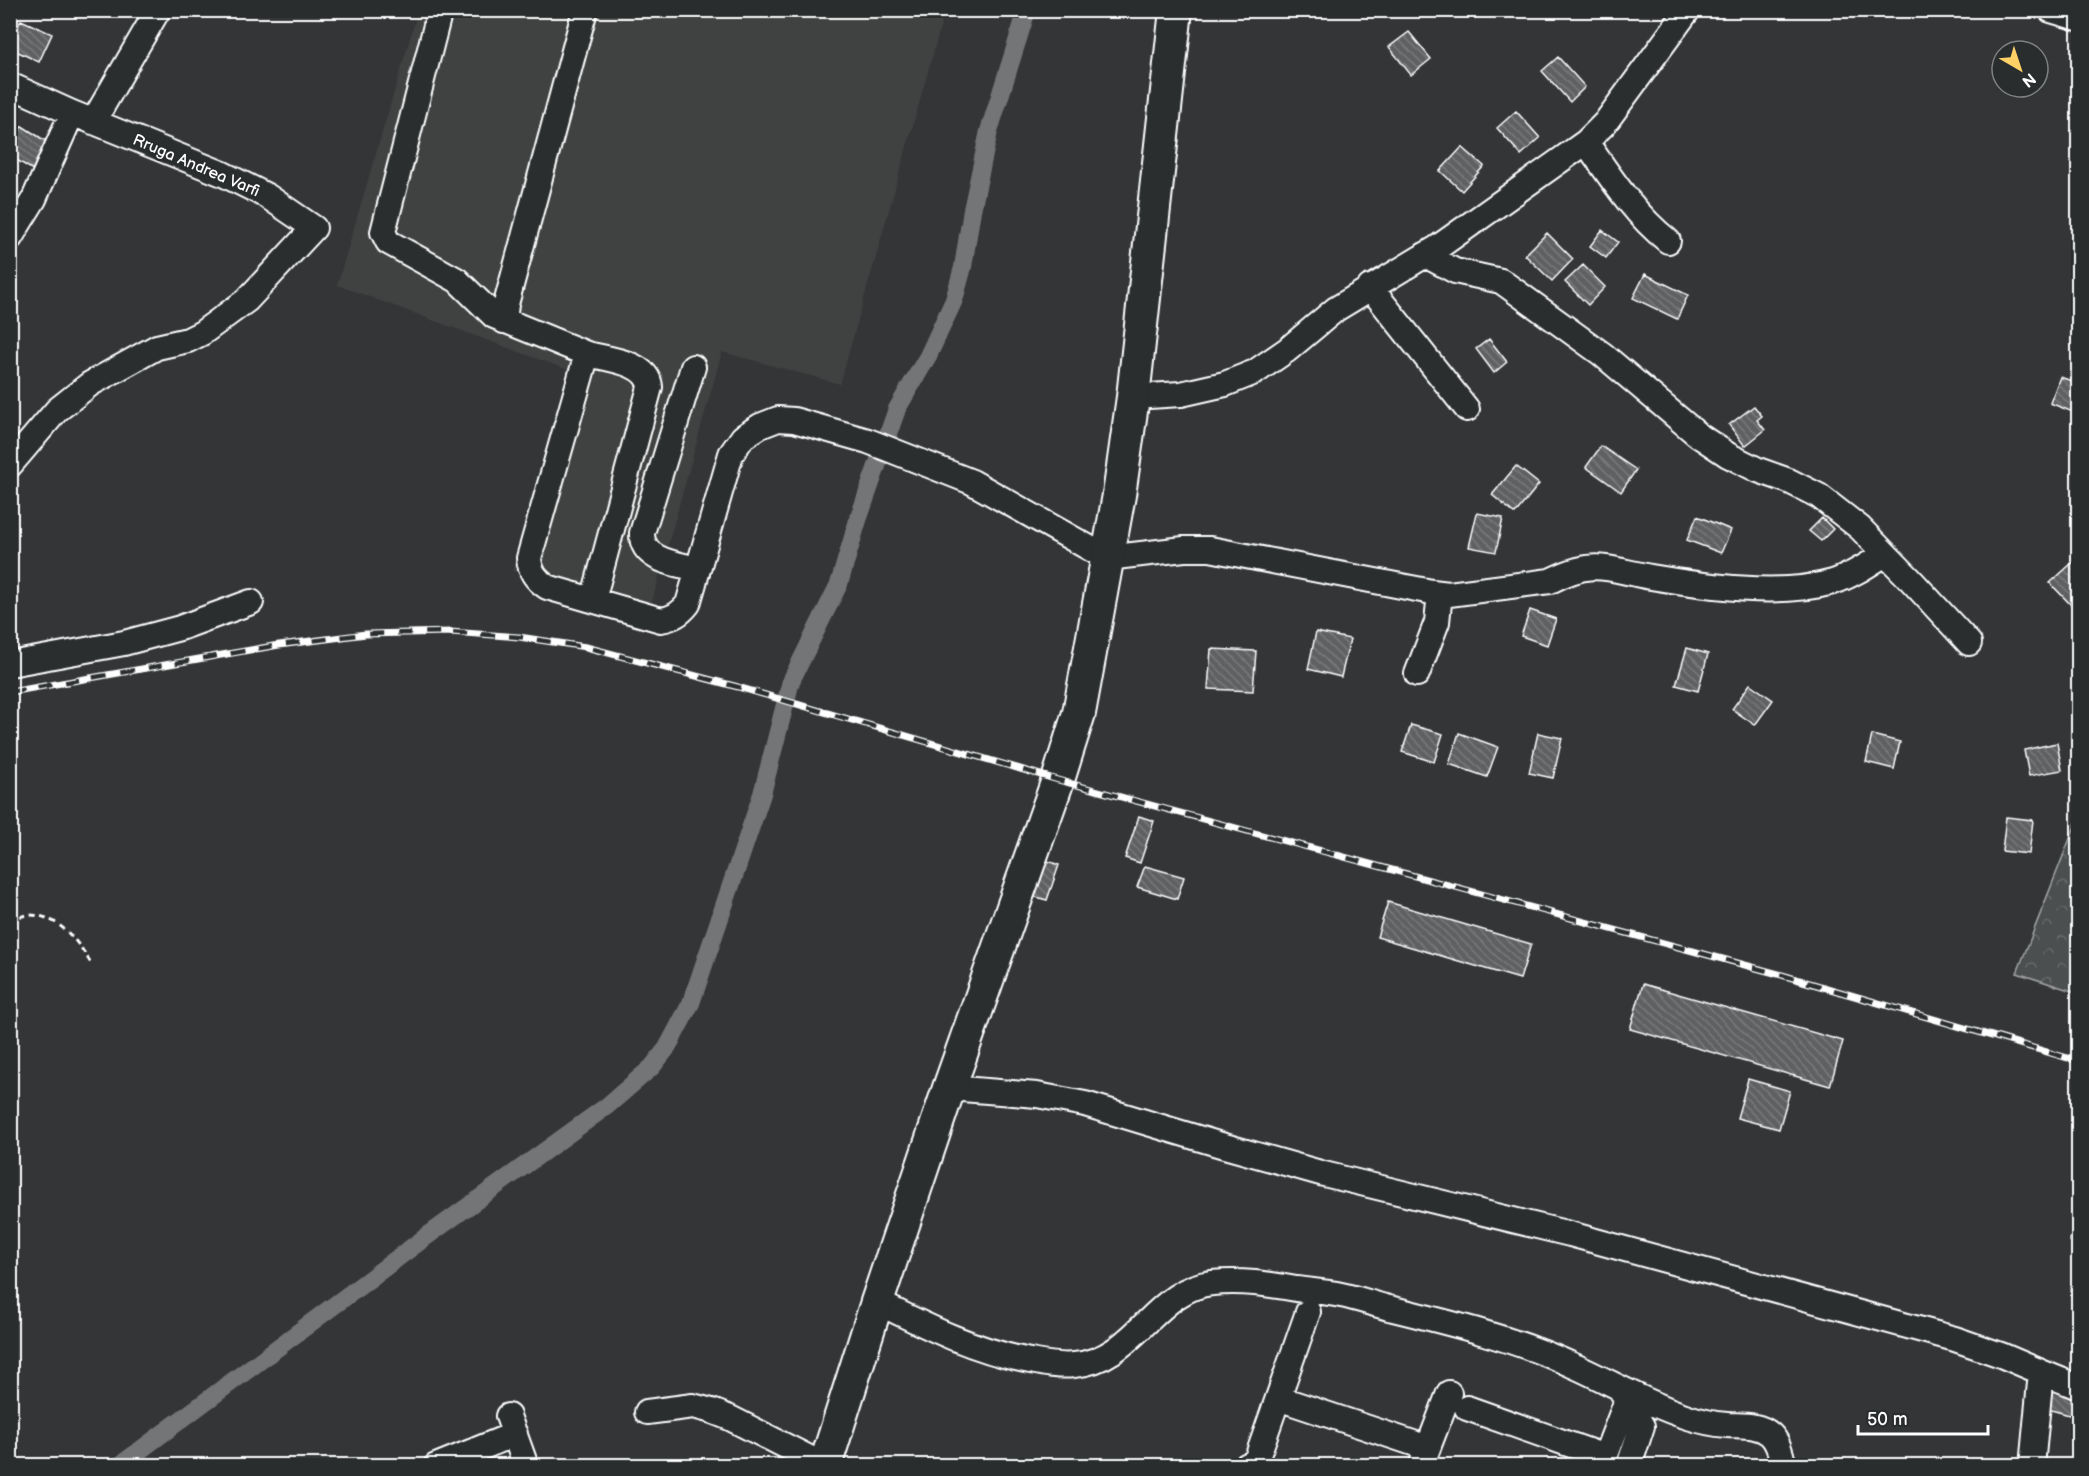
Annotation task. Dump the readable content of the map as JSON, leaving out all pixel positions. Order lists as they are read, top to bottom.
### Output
{
  "streets": {
    "street": ["Rruga Andrea Varfi"]
  },
  "scale_bar": "50 m",
  "north": "bottom right"
}
